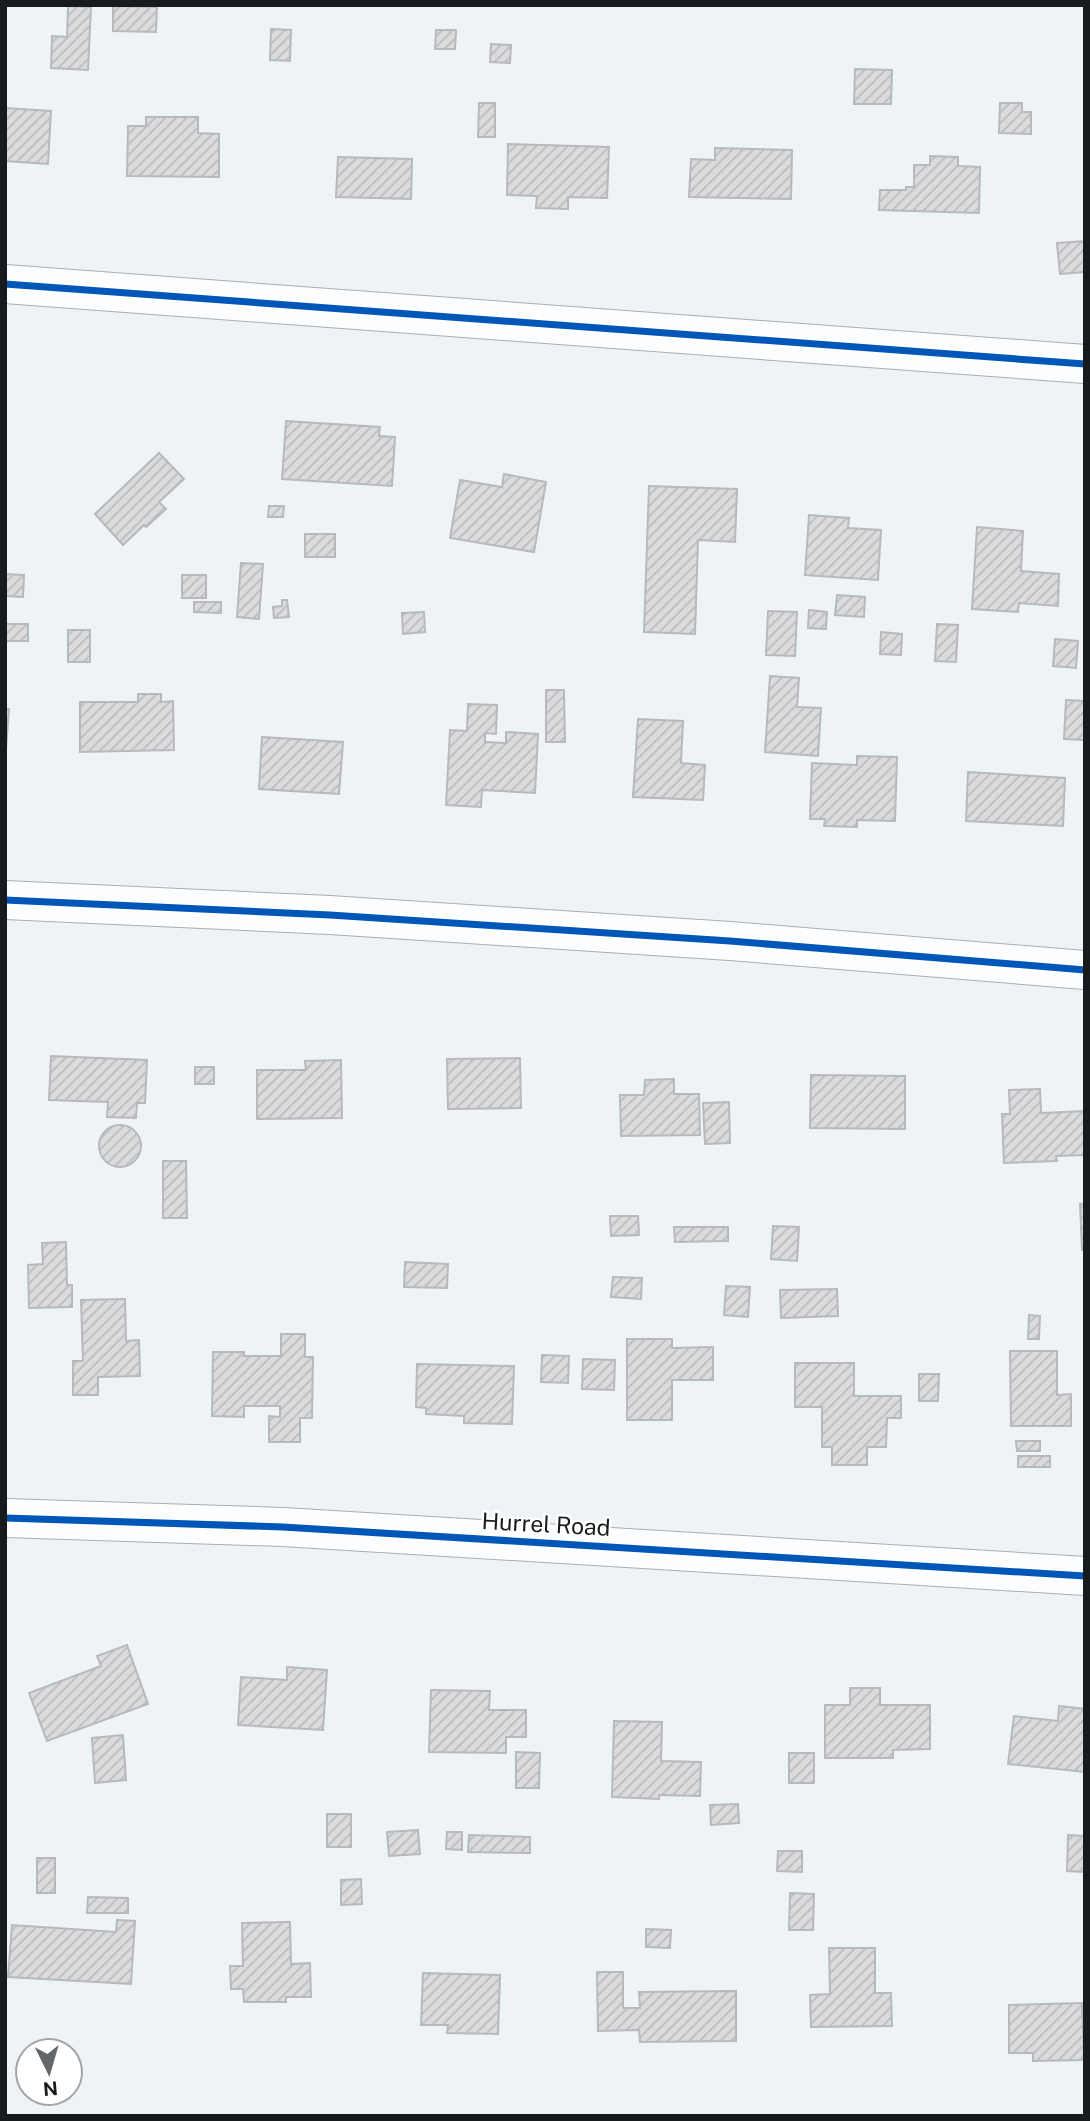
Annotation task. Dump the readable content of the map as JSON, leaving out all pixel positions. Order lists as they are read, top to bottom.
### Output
{
  "streets": {
    "street": ["Hurrel Road"]
  },
  "north": "bottom"
}
